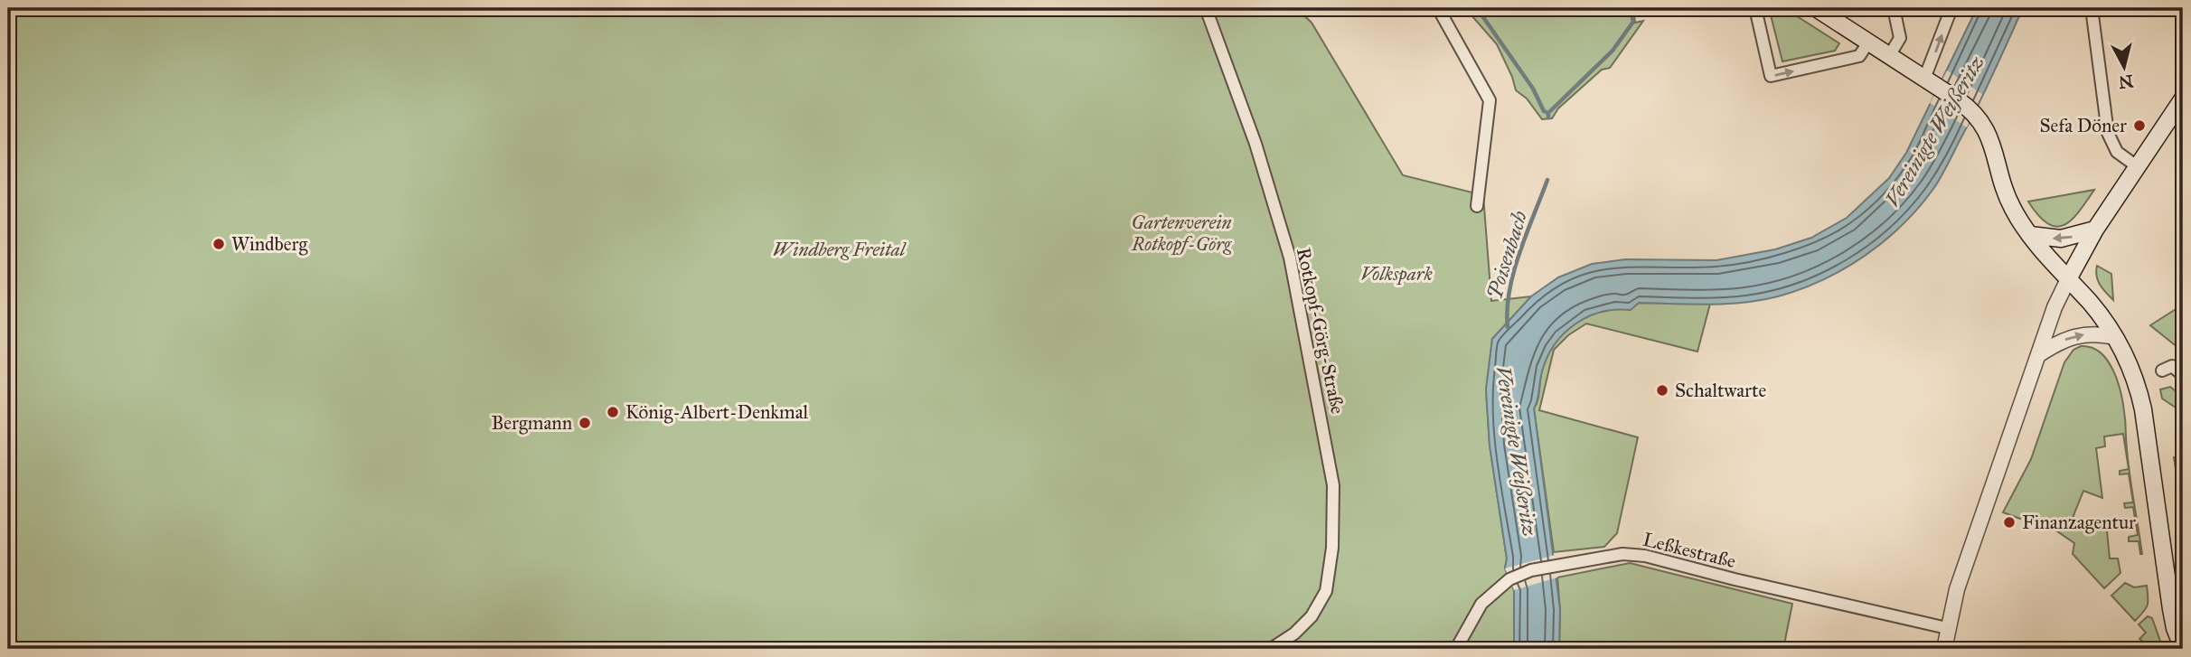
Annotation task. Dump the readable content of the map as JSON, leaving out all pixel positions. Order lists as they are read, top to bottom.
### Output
{
  "streets": {
    "street": ["Rotkopf-Görg-Straße", "Leßkestraße"]
  },
  "water": ["Vereinigte Weißeritz", "Poisenbach"],
  "parks": ["Gartenverein Rotkopf-Görg", "Windberg Freital", "Volkspark"],
  "places": [
    "Sefa Döner",
    "Windberg",
    "Schaltwarte",
    "König-Albert-Denkmal",
    "Bergmann",
    "Finanzagentur"
  ],
  "north": "bottom"
}
